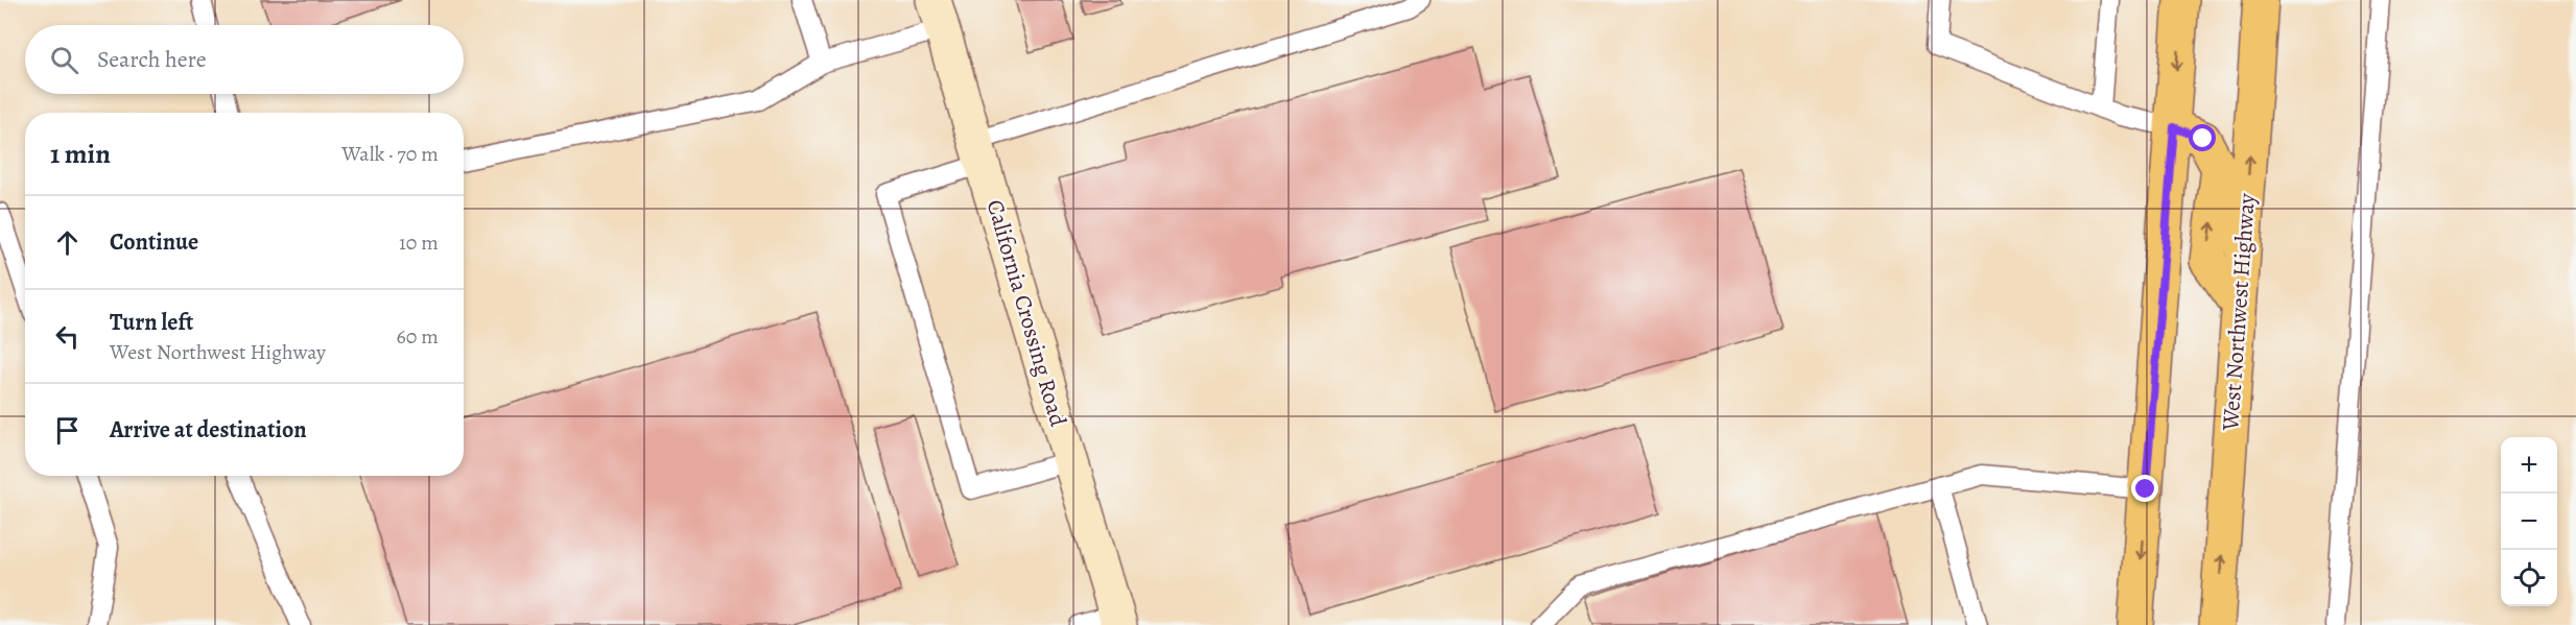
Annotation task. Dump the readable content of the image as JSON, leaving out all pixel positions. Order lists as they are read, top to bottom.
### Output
{
  "streets": {
    "main road": ["West Northwest Highway"],
    "street": ["California Crossing Road"]
  },
  "page": {
    "search": "Search here",
    "heading": ["1 min", "Walk · 70 m"],
    "list": [
      ["Continue", "10 m"],
      ["Turn left", "West Northwest Highway", "60 m"],
      "Arrive at destination"
    ],
    "map_buttons": ["+", "−"]
  }
}
